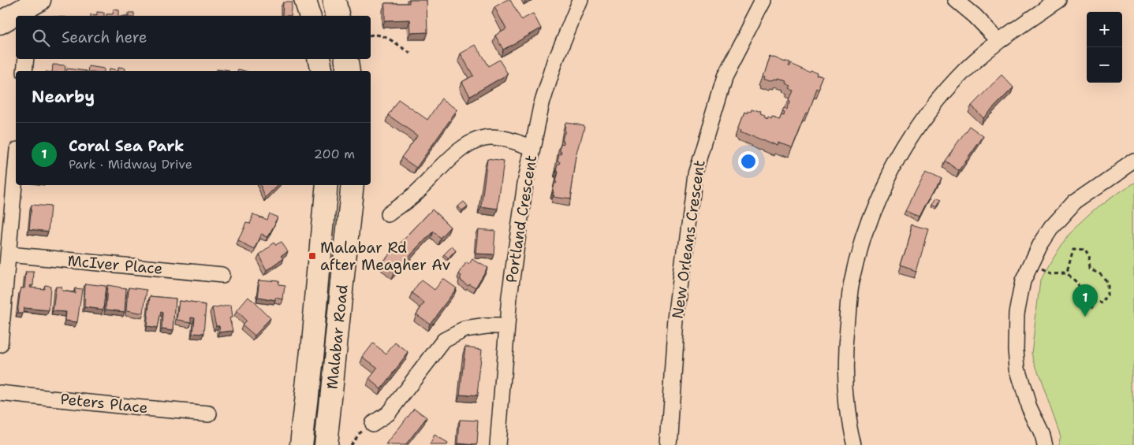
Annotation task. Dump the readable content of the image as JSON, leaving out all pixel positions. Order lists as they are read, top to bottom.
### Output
{
  "streets": {
    "main road": ["Malabar Road"],
    "street": [
      "Portland Crescent",
      "New Orleans Crescent",
      "McIver Place",
      "Peters Place"
    ]
  },
  "places": {
    "transit": ["Malabar Rd after Meagher Av"]
  },
  "page": {
    "map_buttons": ["+", "−"],
    "search": "Search here",
    "heading": "Nearby",
    "list": [
      {
        "mark": "1",
        "name": "Coral Sea Park",
        "note": "Park · Midway Drive",
        "value": "200 m"
      }
    ],
    "pins": "1"
  }
}
